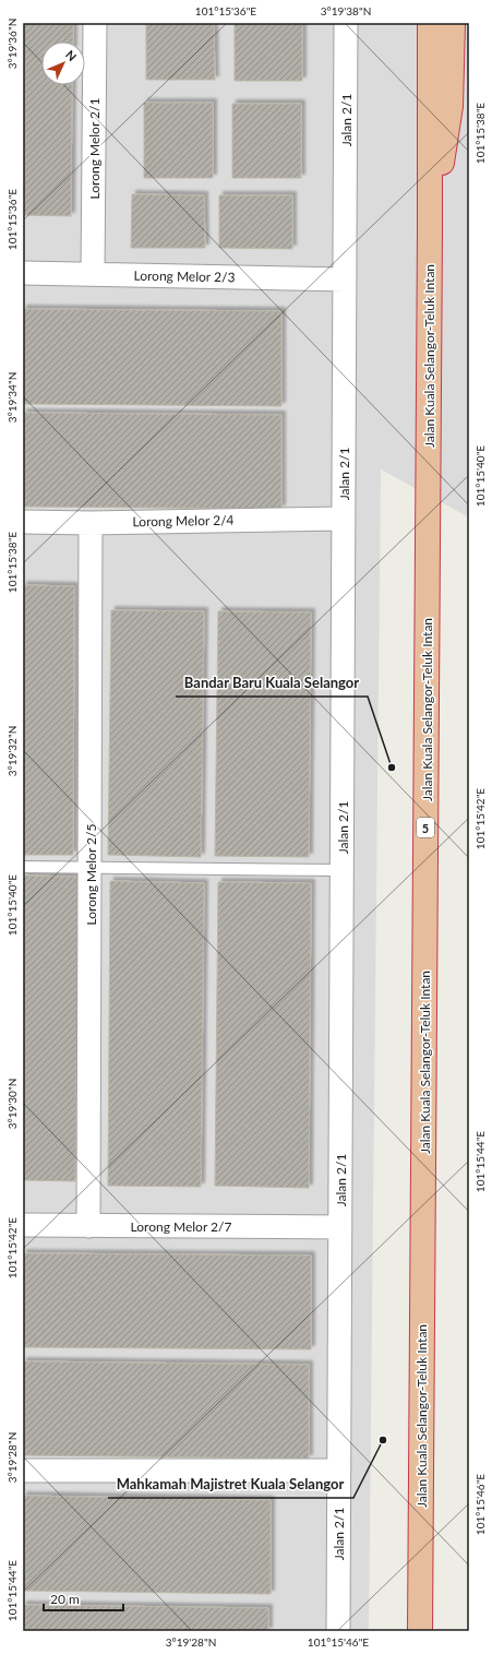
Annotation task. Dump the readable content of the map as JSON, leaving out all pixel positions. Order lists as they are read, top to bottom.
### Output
{
  "streets": {
    "highway": ["Jalan Kuala Selangor-Teluk Intan", "5"],
    "street": [
      "Jalan 2/1",
      "Lorong Melor 2/1",
      "Lorong Melor 2/3",
      "Lorong Melor 2/4",
      "Lorong Melor 2/5",
      "Lorong Melor 2/7"
    ]
  },
  "crossings": [
    ["Jalan 2/1", "Lorong Melor 2/3"],
    ["Jalan 2/1", "Lorong Melor 2/4"],
    ["Jalan 2/1", "Lorong Melor 2/7"],
    ["Lorong Melor 2/1", "Lorong Melor 2/3"],
    ["Lorong Melor 2/4", "Lorong Melor 2/5"],
    ["Lorong Melor 2/5", "Lorong Melor 2/7"]
  ],
  "places": ["Bandar Baru Kuala Selangor", "Mahkamah Majistret Kuala Selangor"],
  "scale_bar": "20 m",
  "north": "top right",
  "coordinates": [
    "101°15'36\"E",
    "3°19'38\"N",
    "3°19'36\"N",
    "101°15'38\"E",
    "3°19'34\"N",
    "101°15'40\"E",
    "3°19'32\"N",
    "101°15'42\"E",
    "3°19'30\"N",
    "101°15'44\"E",
    "3°19'28\"N",
    "101°15'46\"E"
  ]
}
